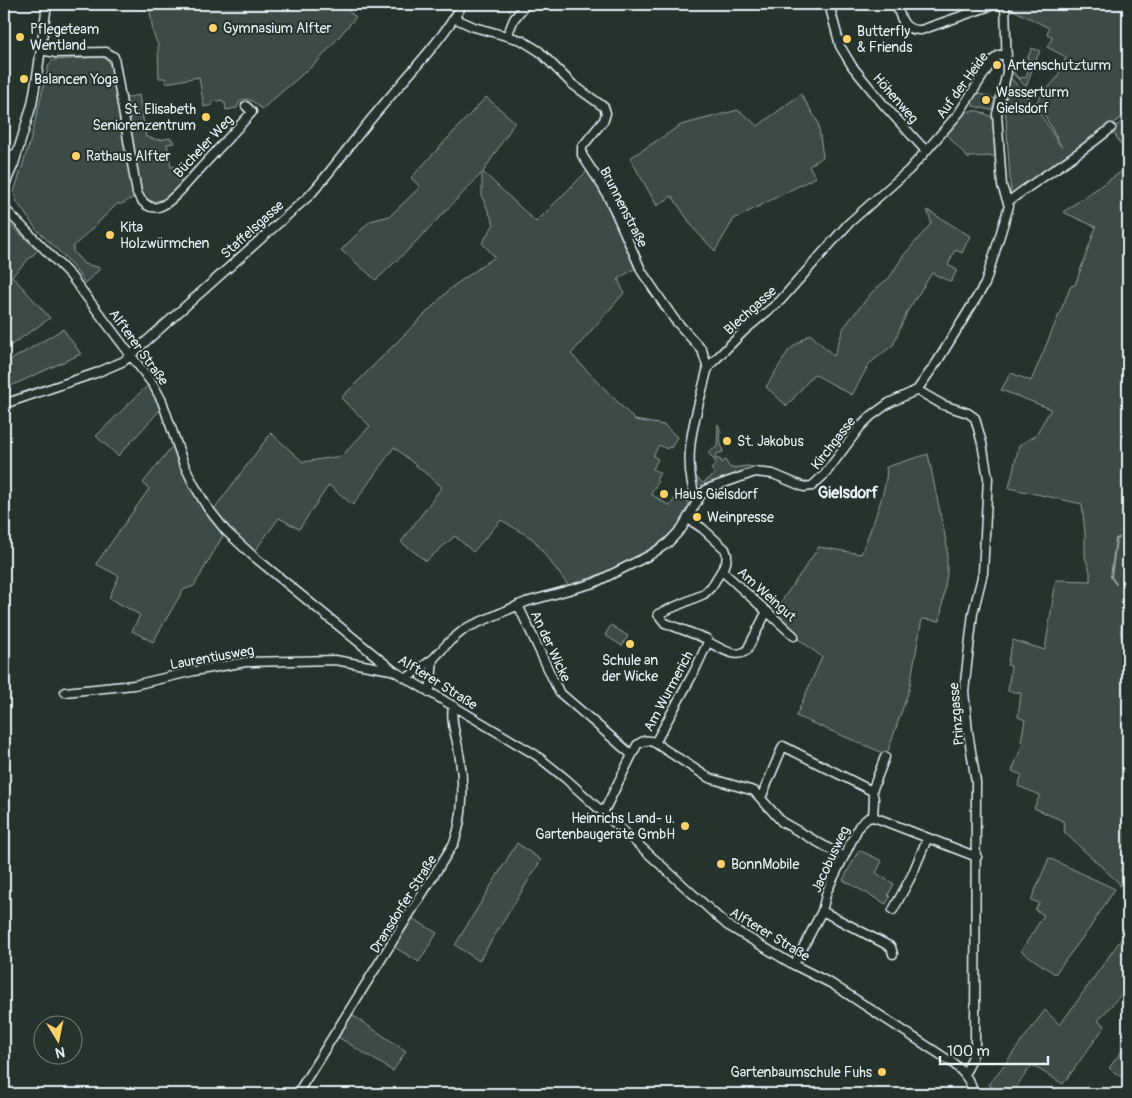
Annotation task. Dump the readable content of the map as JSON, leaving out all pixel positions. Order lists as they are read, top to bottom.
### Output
{
  "streets": {
    "street": [
      "Auf der Heide",
      "Höhenweg",
      "Bücheler Weg",
      "Brunnenstraße",
      "Staffelsgasse",
      "Blechgasse",
      "Alfterer Straße",
      "Kirchgasse",
      "Am Weingut",
      "An der Wicke",
      "Laurentiusweg",
      "Am Wurmerich",
      "Prinzgasse",
      "Jacobusweg",
      "Dransdorfer Straße"
    ]
  },
  "crossings": [
    ["Auf der Heide", "Höhenweg"],
    ["Auf der Heide", "Blechgasse"],
    ["Höhenweg", "Blechgasse"],
    ["Brunnenstraße", "Staffelsgasse"],
    ["Brunnenstraße", "Blechgasse"],
    ["Staffelsgasse", "Alfterer Straße"],
    ["Blechgasse", "Kirchgasse"],
    ["Alfterer Straße", "Kirchgasse"],
    ["Alfterer Straße", "Laurentiusweg"],
    ["Alfterer Straße", "Am Wurmerich"],
    ["Alfterer Straße", "Prinzgasse"],
    ["Alfterer Straße", "Jacobusweg"],
    ["Alfterer Straße", "Dransdorfer Straße"],
    ["Kirchgasse", "An der Wicke"],
    ["Kirchgasse", "Prinzgasse"],
    ["Am Weingut", "Am Wurmerich"],
    ["An der Wicke", "Am Wurmerich"]
  ],
  "districts": ["Gielsdorf"],
  "places": [
    "Gymnasium Alfter",
    "Pflegeteam Wentland",
    "Butterfly & Friends",
    "Artenschutzturm",
    "Balancen Yoga",
    "Wasserturm Gielsdorf",
    "St. Elisabeth Seniorenzentrum",
    "Rathaus Alfter",
    "Kita Holzwürmchen",
    "St. Jakobus",
    "Haus Gielsdorf",
    "Weinpresse",
    "Schule an der Wicke",
    "Heinrichs Land- u. Gartenbaugeräte GmbH",
    "BonnMobile",
    "Gartenbaumschule Fuhs"
  ],
  "scale_bar": "100 m",
  "north": "bottom"
}
